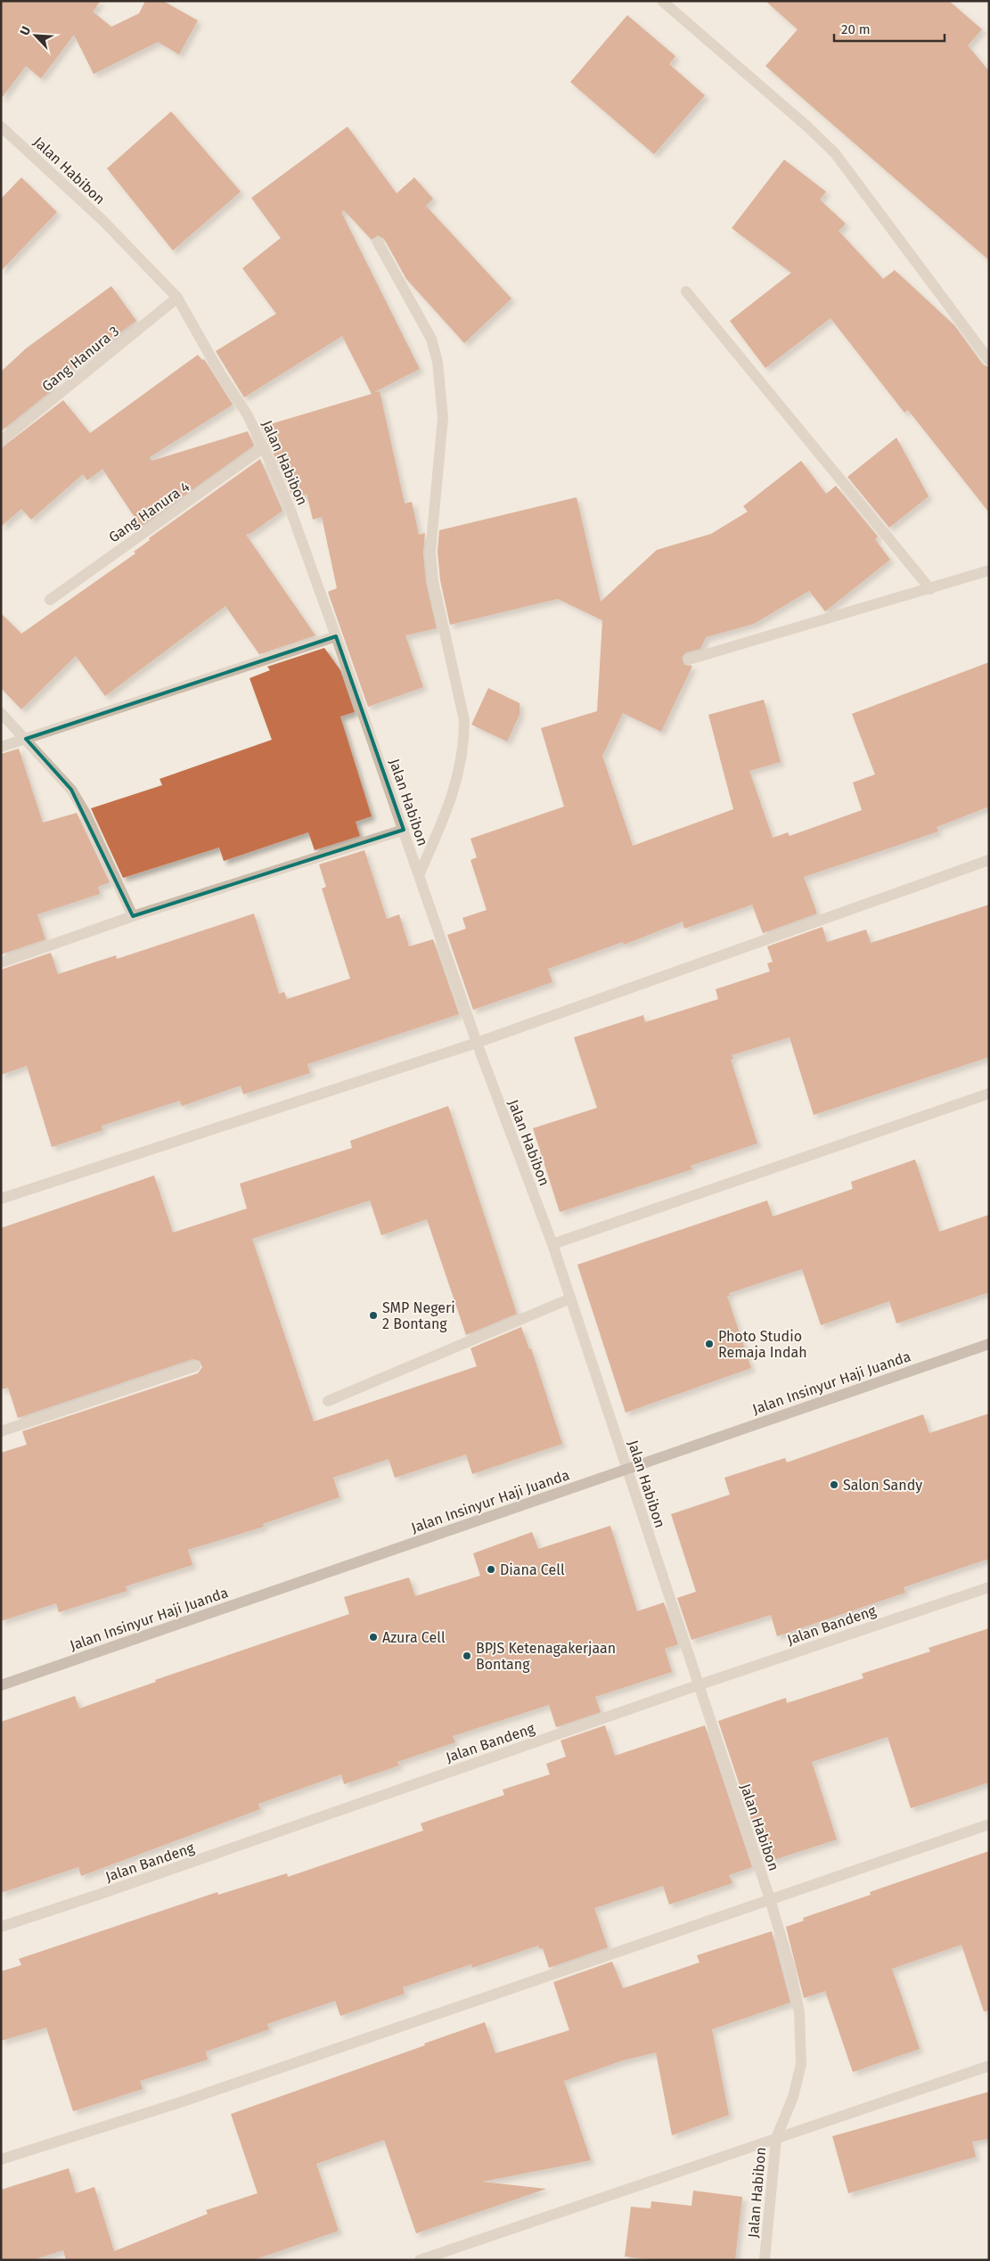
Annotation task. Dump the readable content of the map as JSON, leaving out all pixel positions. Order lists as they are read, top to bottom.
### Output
{
  "streets": {
    "street": [
      "Jalan Habibon",
      "Gang Hanura 3",
      "Gang Hanura 4",
      "Jalan Insinyur Haji Juanda",
      "Jalan Bandeng"
    ]
  },
  "crossings": [
    ["Jalan Habibon", "Gang Hanura 3"],
    ["Jalan Habibon", "Gang Hanura 4"],
    ["Jalan Habibon", "Jalan Insinyur Haji Juanda"],
    ["Jalan Habibon", "Jalan Bandeng"]
  ],
  "places": [
    "SMP Negeri 2 Bontang",
    "Photo Studio Remaja Indah",
    "Salon Sandy",
    "Diana Cell",
    "Azura Cell",
    "BPJS Ketenagakerjaan Bontang"
  ],
  "scale_bar": "20 m",
  "north": "top left"
}
